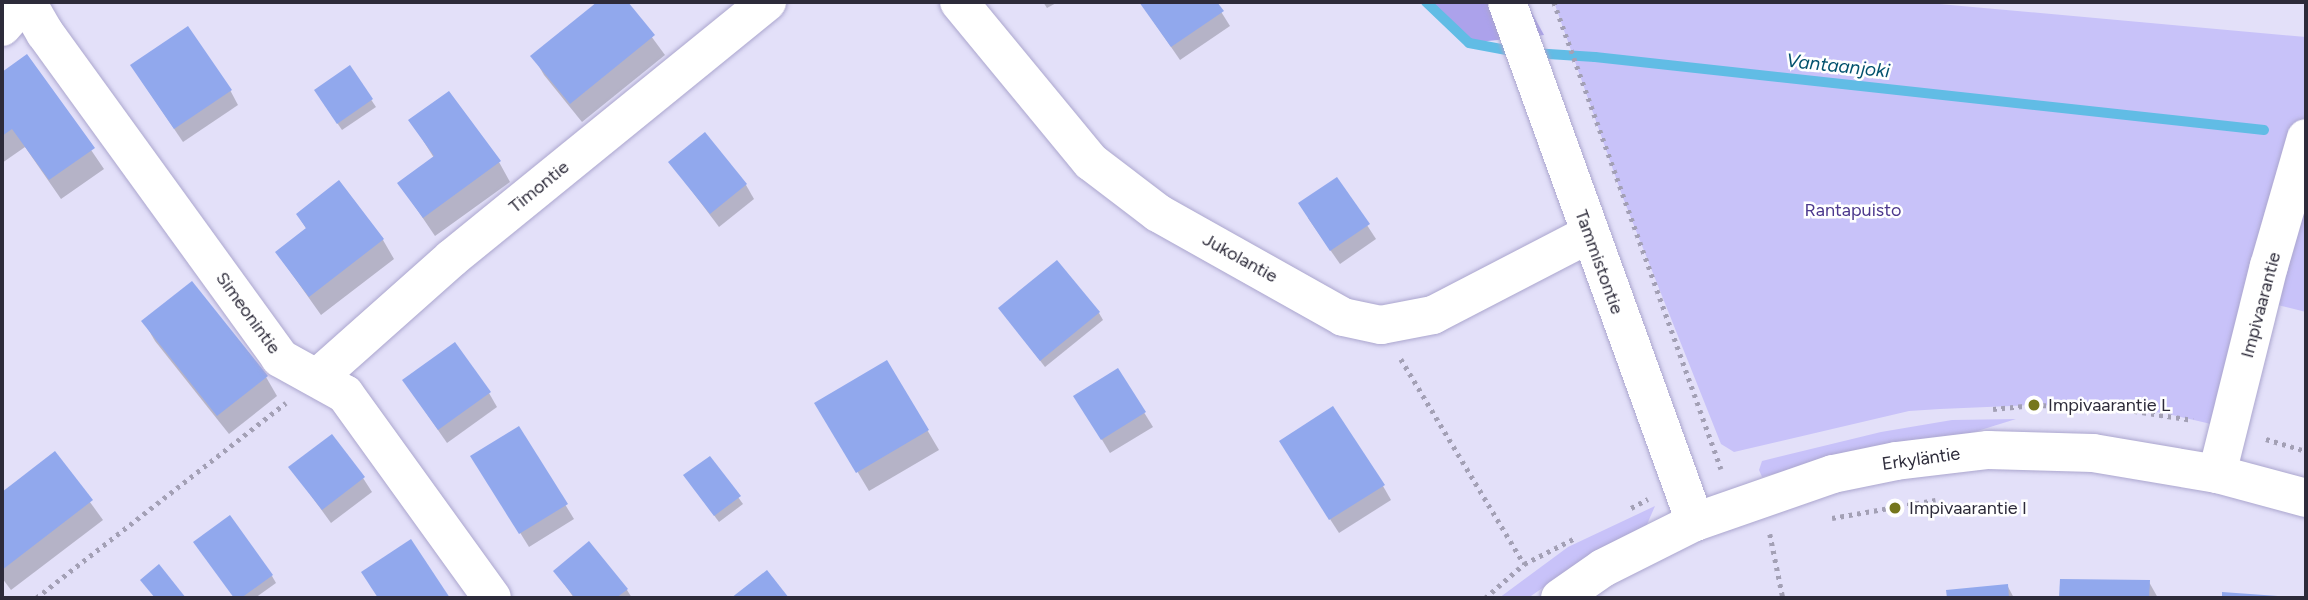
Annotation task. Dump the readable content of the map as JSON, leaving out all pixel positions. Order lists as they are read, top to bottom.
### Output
{
  "streets": {
    "street": [
      "Timontie",
      "Jukolantie",
      "Tammistontie",
      "Impivaarantie",
      "Simeonintie",
      "Erkyläntie"
    ]
  },
  "crossings": [
    ["Timontie", "Simeonintie"],
    ["Jukolantie", "Tammistontie"],
    ["Tammistontie", "Erkyläntie"],
    ["Impivaarantie", "Erkyläntie"]
  ],
  "water": ["Vantaanjoki"],
  "parks": ["Rantapuisto"],
  "places": ["Impivaarantie L", "Impivaarantie I"]
}
